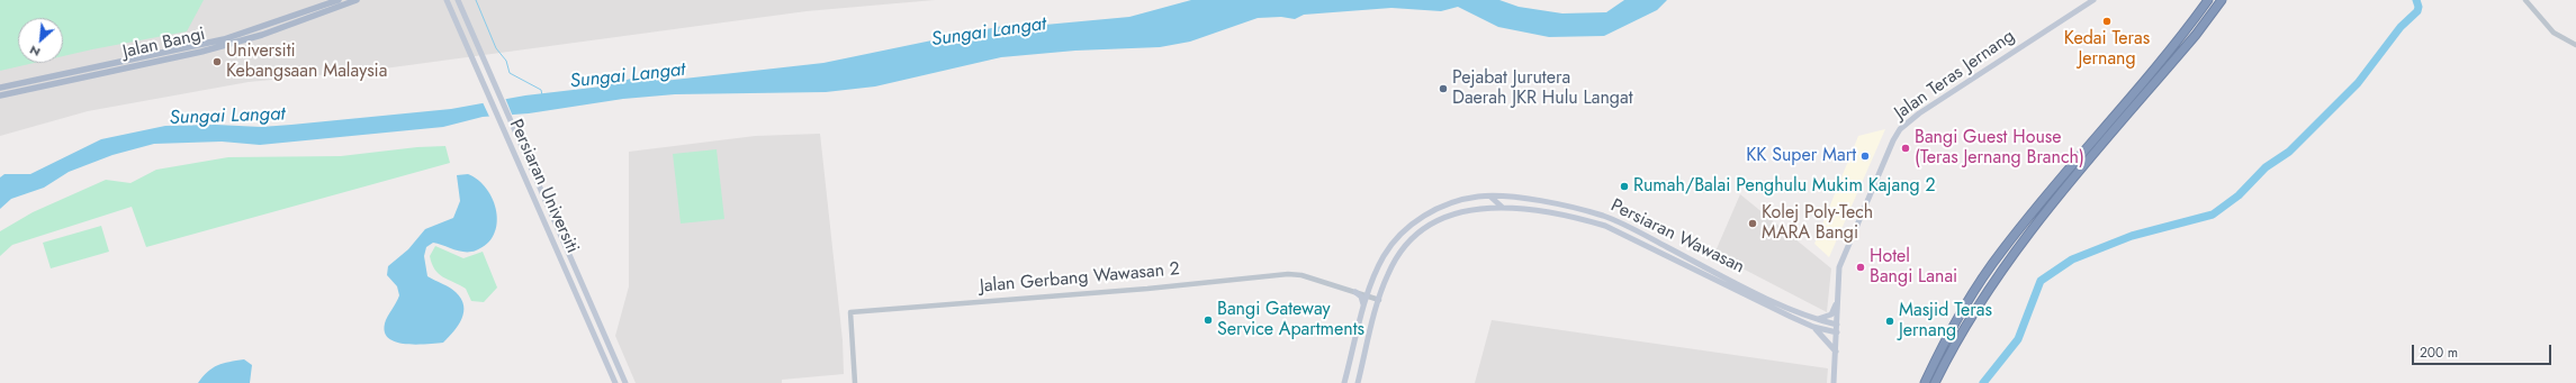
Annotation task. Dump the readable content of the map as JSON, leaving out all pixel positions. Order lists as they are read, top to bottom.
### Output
{
  "streets": {
    "main road": [
      "Jalan Bangi",
      "Jalan Teras Jernang",
      "Persiaran Universiti",
      "Persiaran Wawasan"
    ],
    "street": ["Jalan Gerbang Wawasan 2"]
  },
  "crossings": [
    ["Jalan Teras Jernang", "Persiaran Wawasan"],
    ["Persiaran Wawasan", "Jalan Gerbang Wawasan 2"]
  ],
  "water": ["Sungai Langat"],
  "places": [
    "Kedai Teras Jernang",
    "Universiti Kebangsaan Malaysia",
    "Pejabat Jurutera Daerah JKR Hulu Langat",
    "Bangi Guest House (Teras Jernang Branch)",
    "KK Super Mart",
    "Rumah/Balai Penghulu Mukim Kajang 2",
    "Kolej Poly-Tech MARA Bangi",
    "Hotel Bangi Lanai",
    "Bangi Gateway Service Apartments",
    "Masjid Teras Jernang"
  ],
  "scale_bar": "200 m",
  "north": "bottom left"
}
